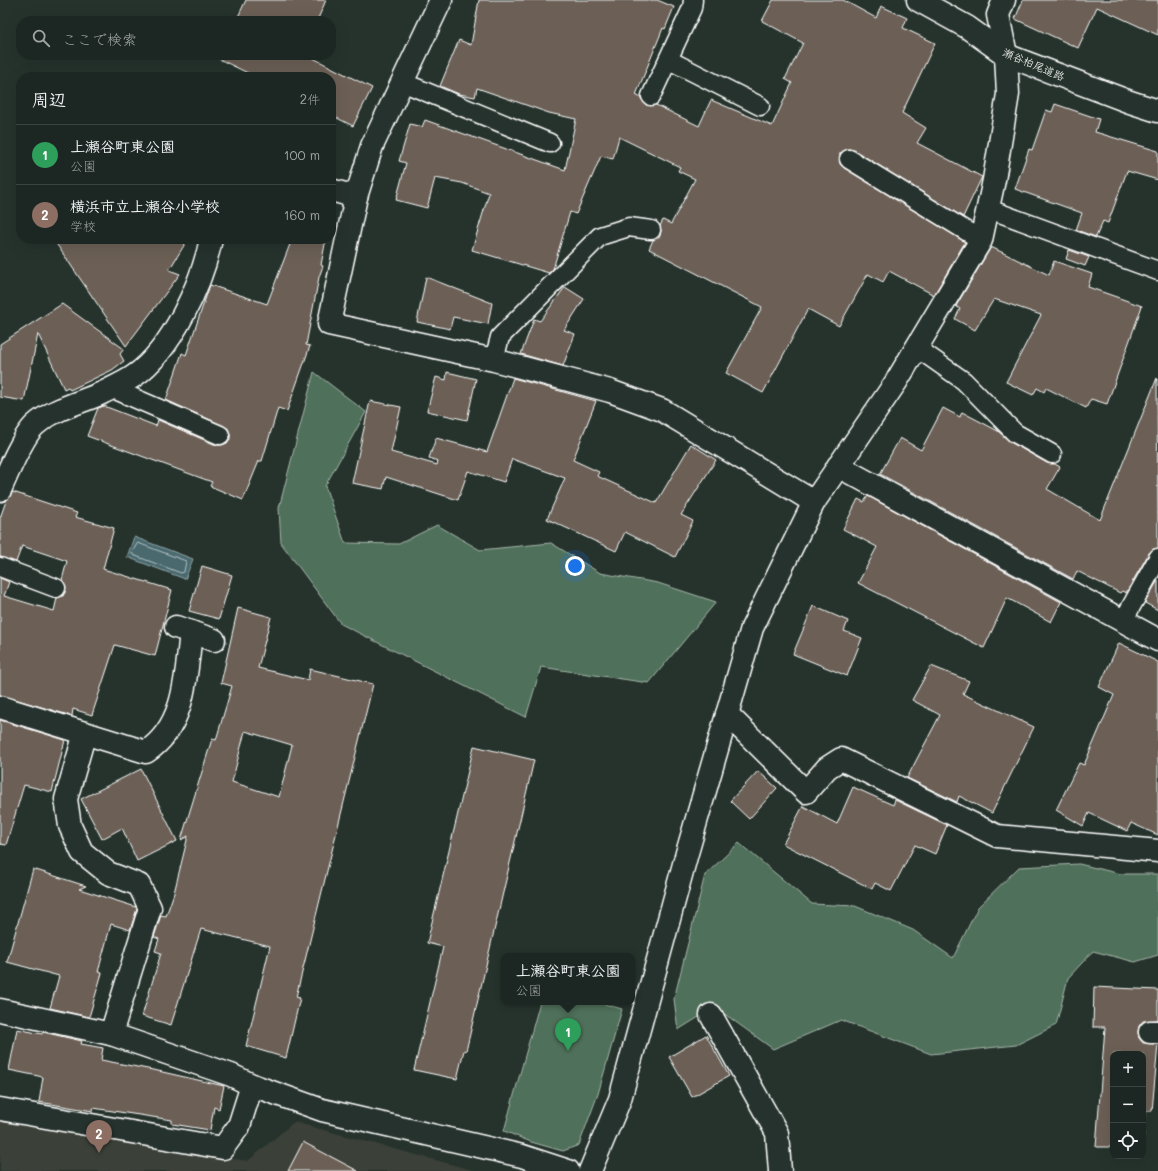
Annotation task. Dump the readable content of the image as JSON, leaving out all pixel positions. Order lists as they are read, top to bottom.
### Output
{
  "streets": {
    "street": ["瀬谷柏尾道路"]
  },
  "page": {
    "search": "ここで検索",
    "heading": ["周辺", "2件"],
    "list": [
      {
        "mark": "1",
        "name": "上瀬谷町東公園",
        "note": "公園",
        "value": "100 m"
      },
      {
        "mark": "2",
        "name": "横浜市立上瀬谷小学校",
        "note": "学校",
        "value": "160 m"
      }
    ],
    "popup": ["上瀬谷町東公園", "公園"],
    "pins": ["1", "2"],
    "map_buttons": ["+", "−"]
  }
}
